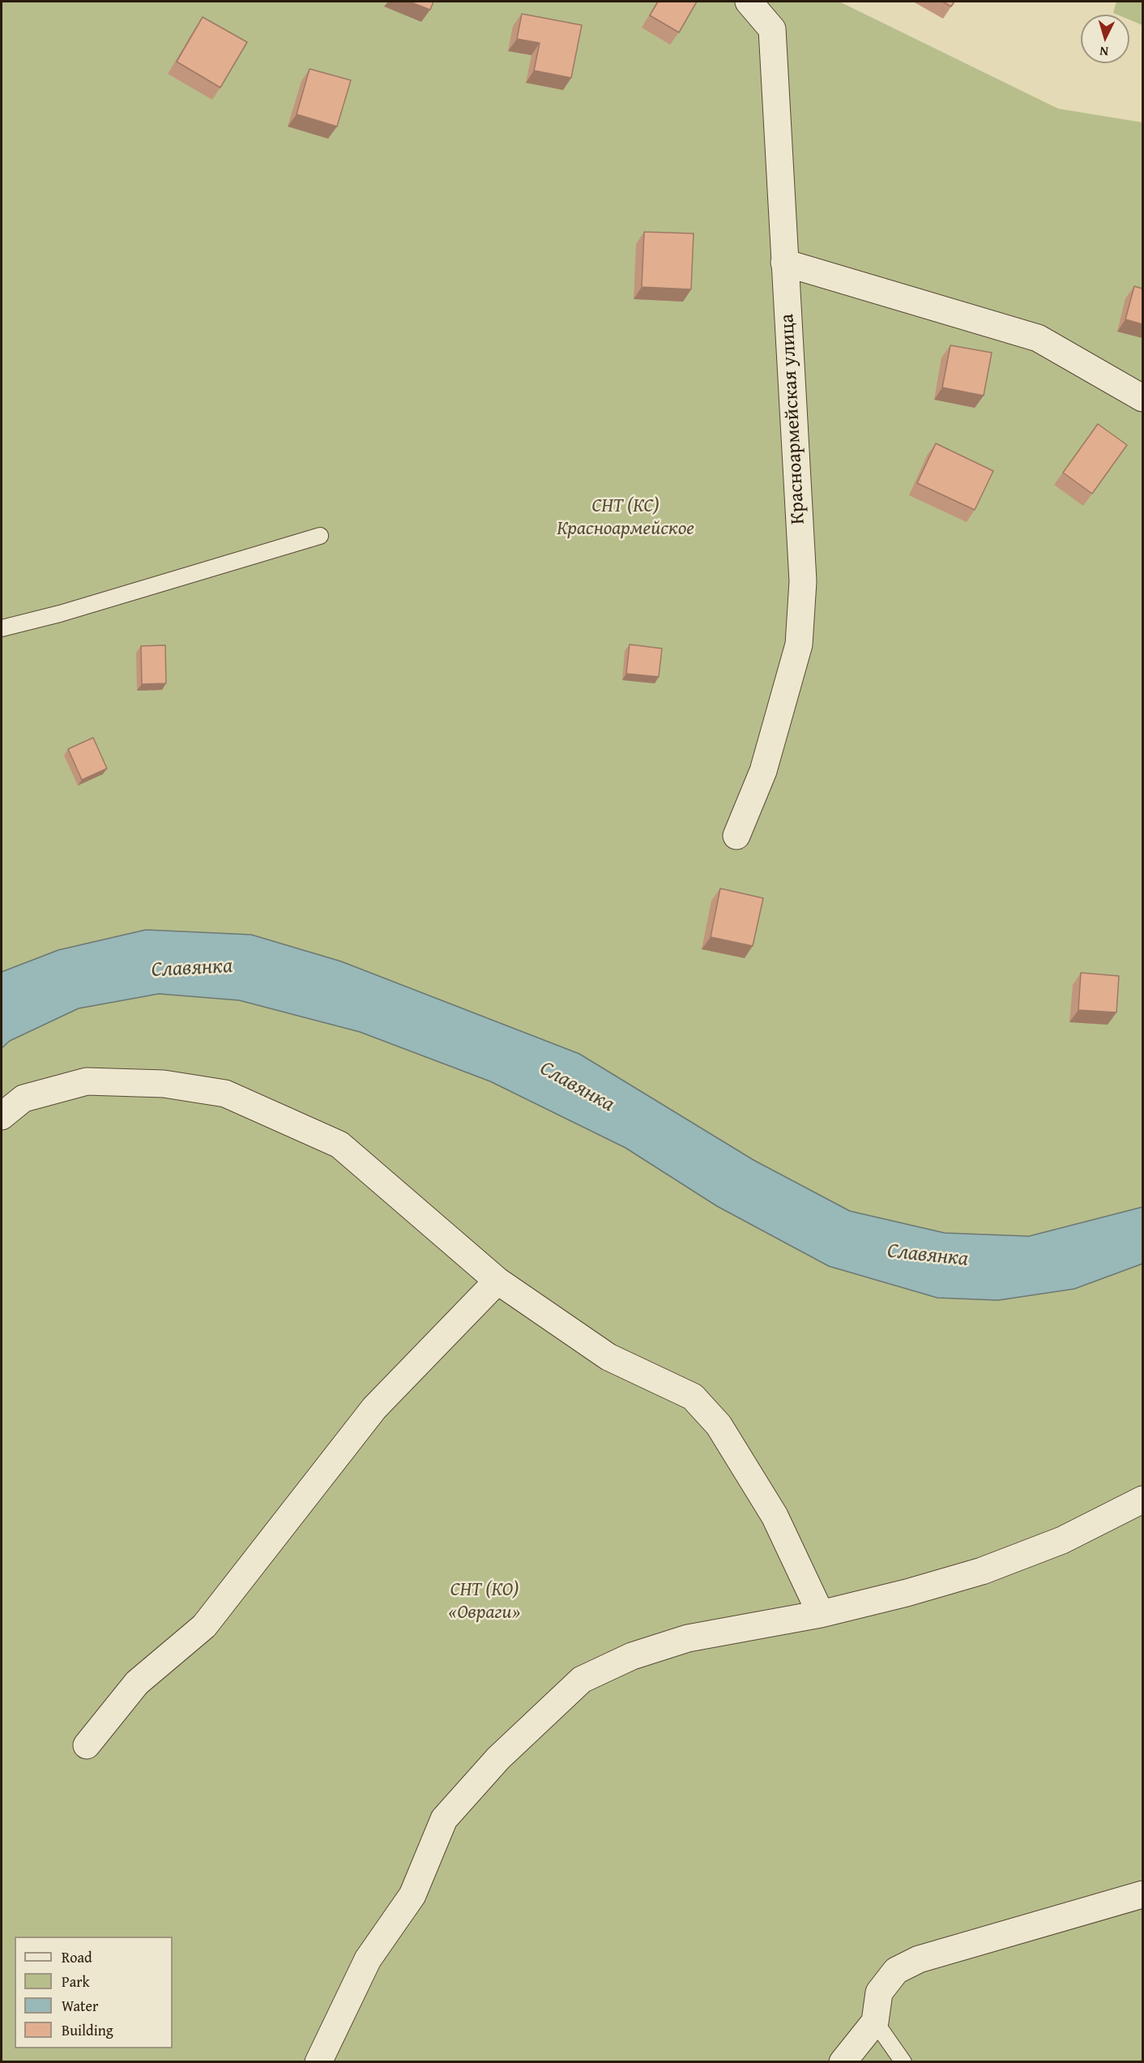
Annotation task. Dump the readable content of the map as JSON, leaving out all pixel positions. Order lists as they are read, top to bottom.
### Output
{
  "streets": {
    "street": ["Красноармейская улица"]
  },
  "water": ["Славянка"],
  "parks": ["СНТ (КС) Красноармейское", "СНТ (КО) «Овраги»"],
  "legend": [
    "Road",
    "Park",
    "Water",
    "Building"
  ],
  "north": "bottom"
}
